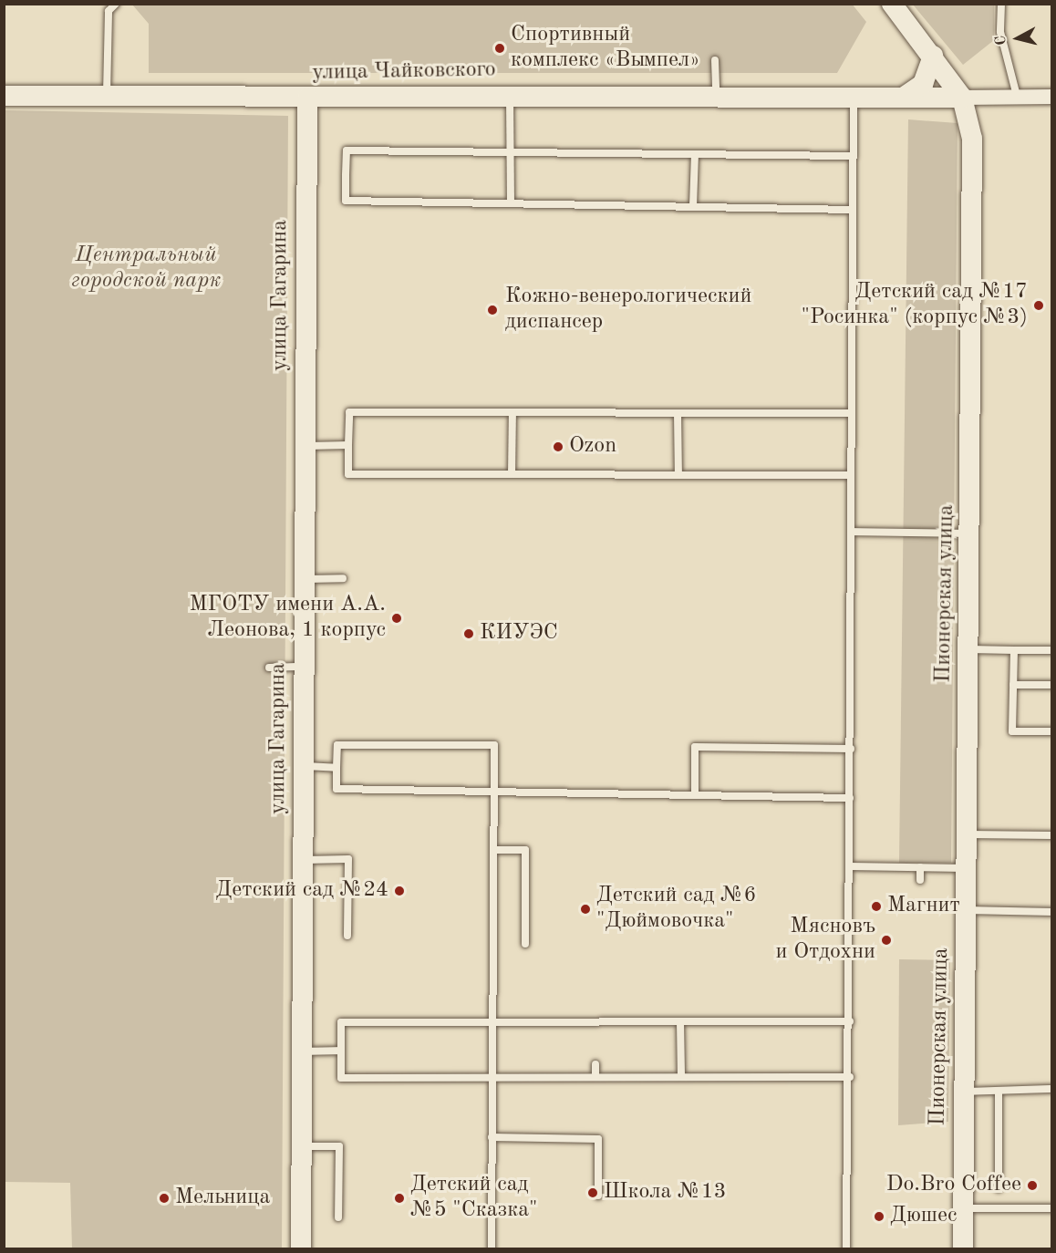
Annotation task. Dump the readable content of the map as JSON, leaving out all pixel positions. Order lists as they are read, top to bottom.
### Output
{
  "streets": {
    "street": ["улица Чайковского", "улица Гагарина", "Пионерская улица"]
  },
  "crossings": [
    ["улица Чайковского", "улица Гагарина"],
    ["улица Чайковского", "Пионерская улица"]
  ],
  "parks": ["Центральный городской парк"],
  "places": [
    "Спортивный комплекс «Вымпел»",
    "Детский сад №17 \"Росинка\" (корпус №3)",
    "Кожно-венерологический диспансер",
    "Ozon",
    "МГОТУ имени А.А. Леонова, 1 корпус",
    "КИУЭС",
    "Детский сад №24",
    "Магнит",
    "Детский сад №6 \"Дюймовочка\"",
    "Мясновъ и Отдохни",
    "Do.Bro Coffee",
    "Школа №13",
    "Мельница",
    "Детский сад №5 \"Сказка\"",
    "Дюшес"
  ],
  "north": "left"
}
